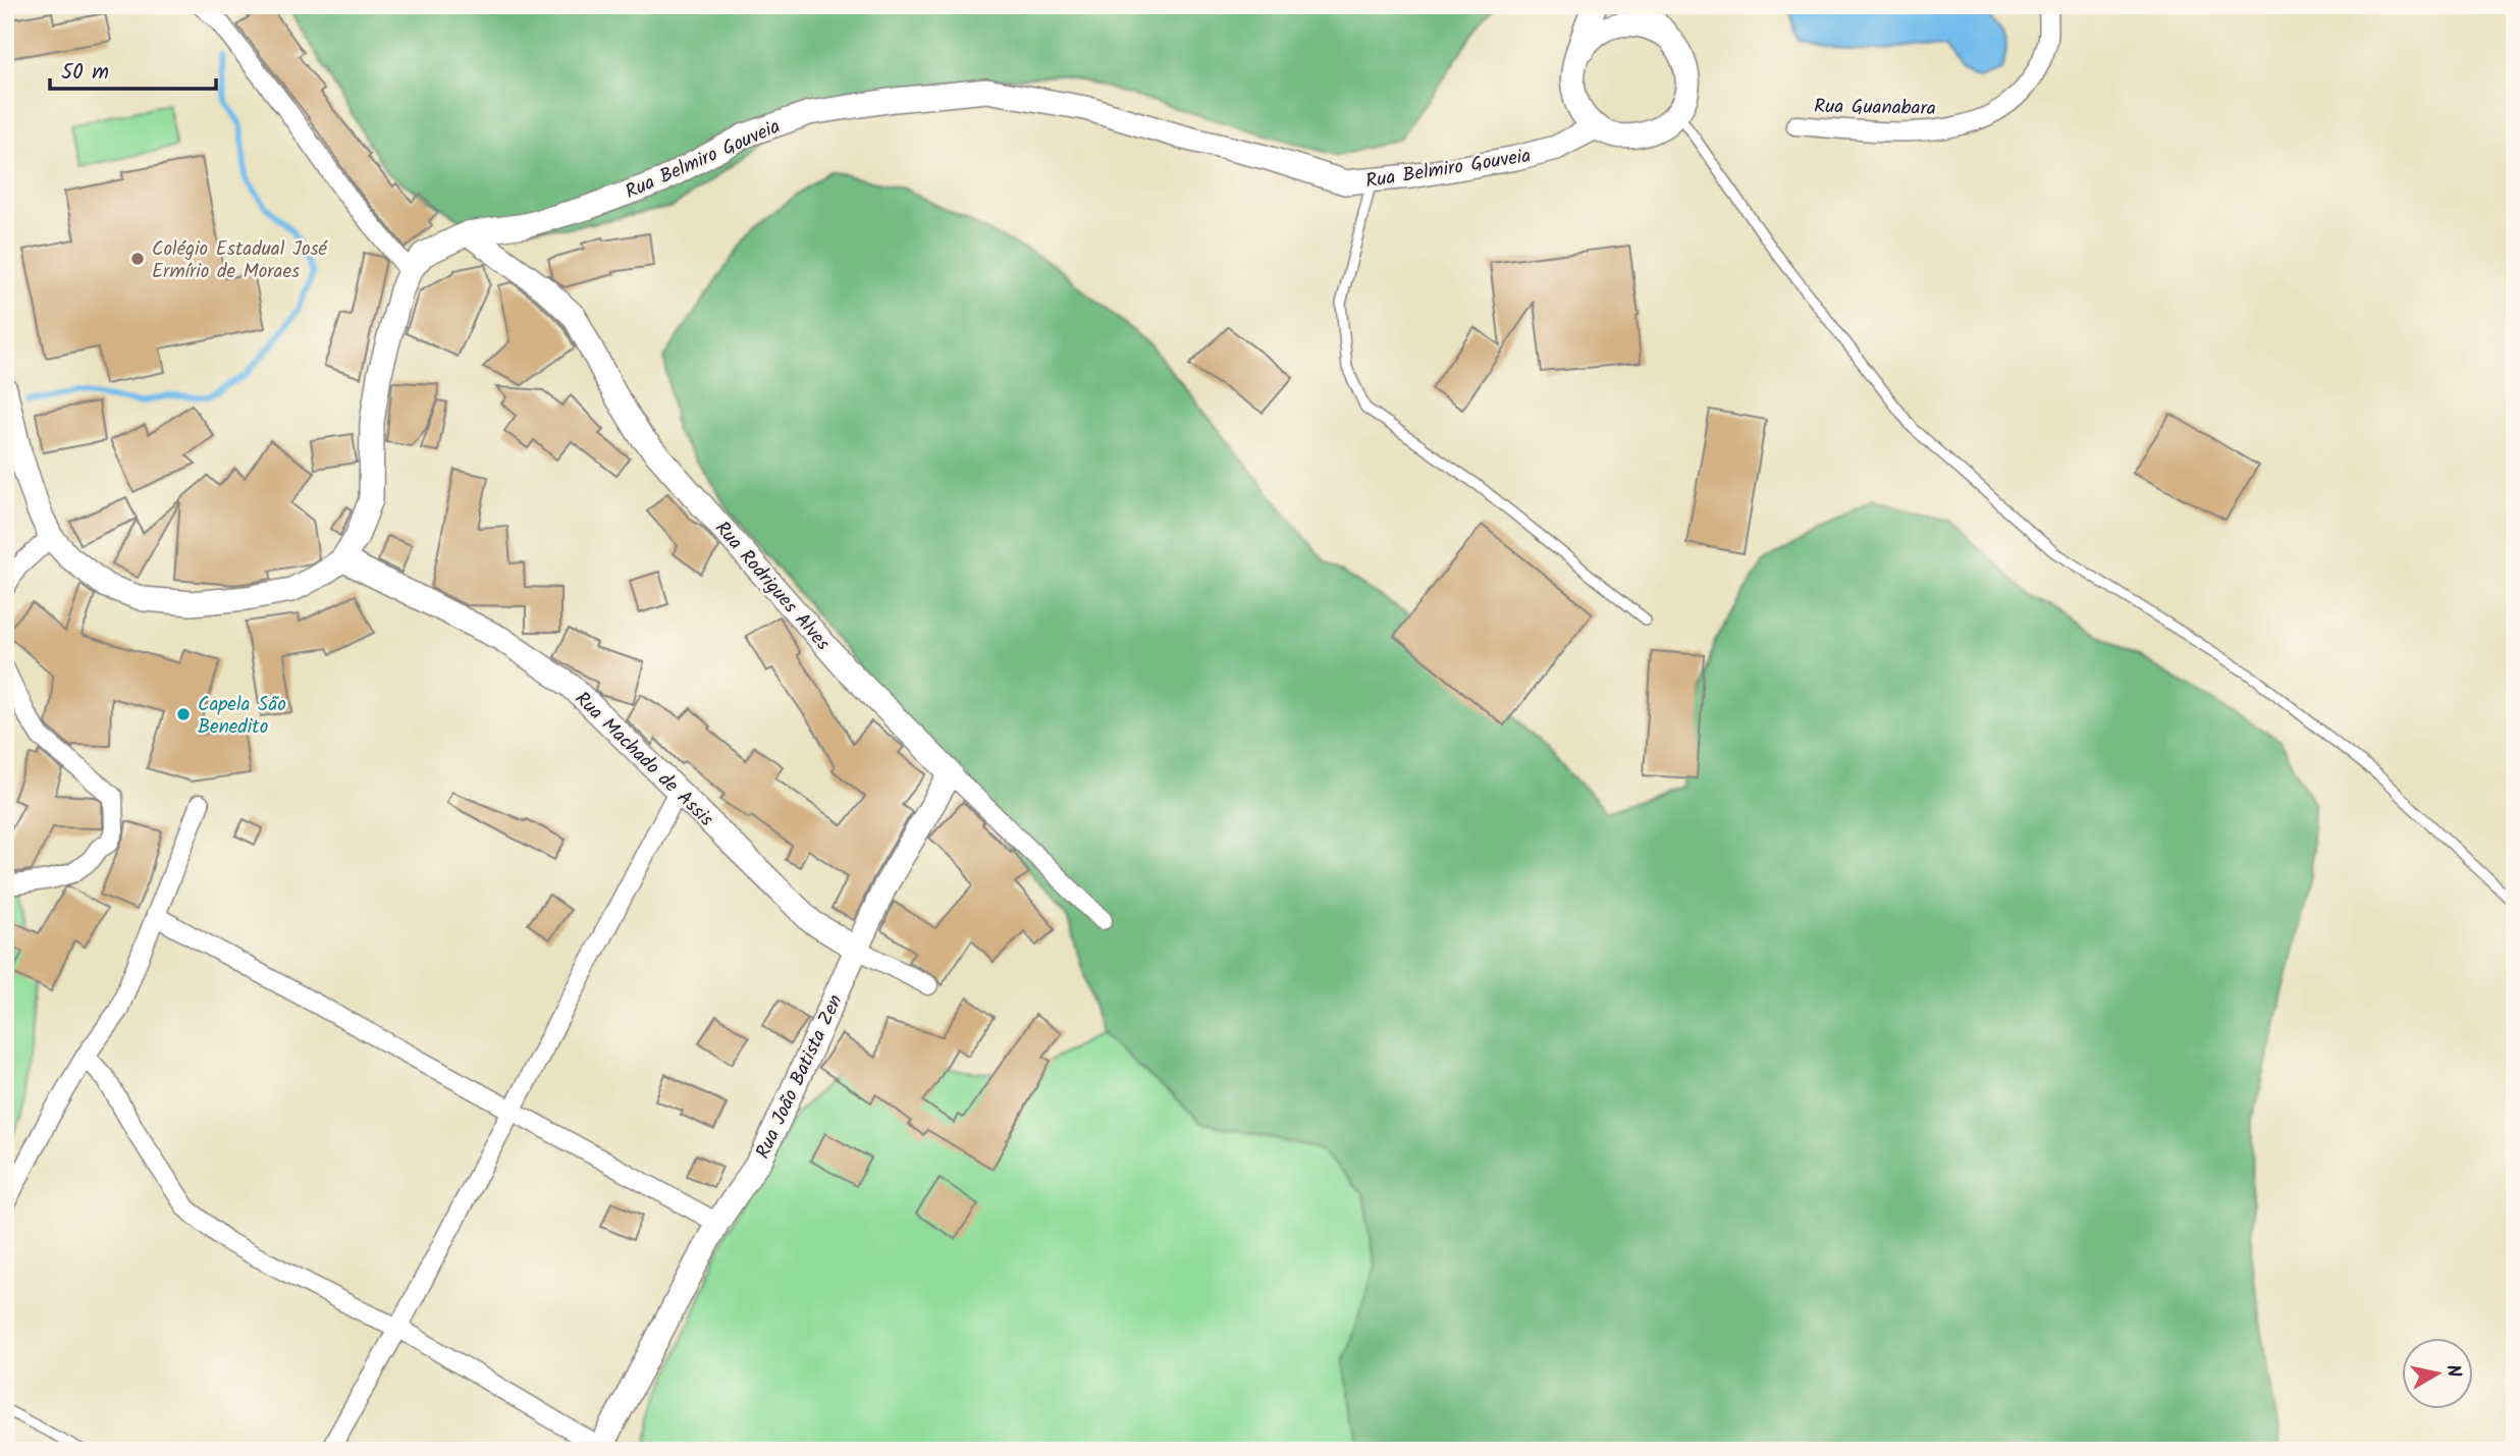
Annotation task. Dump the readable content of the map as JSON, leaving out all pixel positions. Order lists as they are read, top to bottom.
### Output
{
  "streets": {
    "street": [
      "Rua Guanabara",
      "Rua Belmiro Gouveia",
      "Rua Rodrigues Alves",
      "Rua Machado de Assis",
      "Rua João Batista Zen"
    ]
  },
  "crossings": [
    ["Rua Belmiro Gouveia", "Rua Rodrigues Alves"],
    ["Rua Rodrigues Alves", "Rua João Batista Zen"],
    ["Rua Machado de Assis", "Rua João Batista Zen"]
  ],
  "places": ["Colégio Estadual José Ermírio de Moraes", "Capela São Benedito"],
  "scale_bar": "50 m",
  "north": "right"
}
